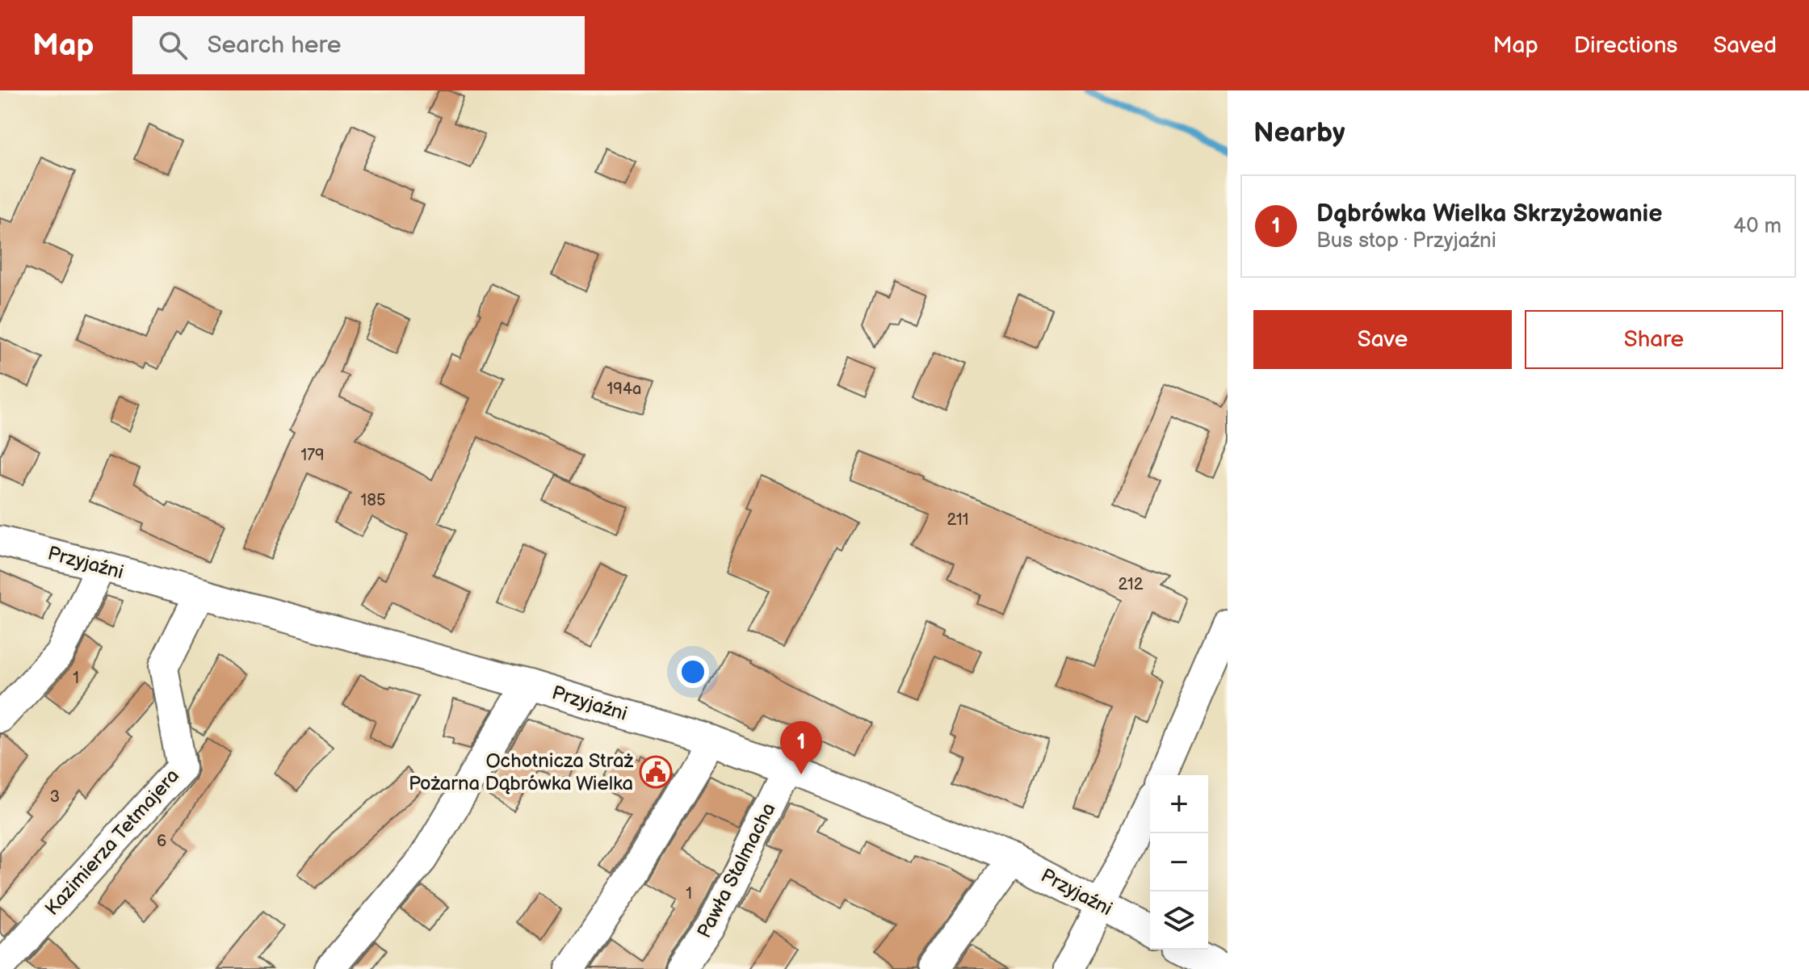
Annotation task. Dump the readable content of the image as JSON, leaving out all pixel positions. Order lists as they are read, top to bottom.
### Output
{
  "streets": {
    "street": ["Przyjaźni", "Kazimierza Tetmajera", "Pawła Stalmacha"]
  },
  "crossings": [
    ["Przyjaźni", "Kazimierza Tetmajera"],
    ["Przyjaźni", "Pawła Stalmacha"]
  ],
  "places": {
    "public building": ["Ochotnicza Straż Pożarna Dąbrówka Wielka"]
  },
  "house_numbers": [
    "194a",
    "179",
    "185",
    "211",
    "212",
    "1",
    "3",
    "6",
    "1"
  ],
  "page": {
    "header": "Map",
    "search": "Search here",
    "nav": ["Map", "Directions", "Saved"],
    "heading": "Nearby",
    "list": [
      {
        "mark": "1",
        "name": "Dąbrówka Wielka Skrzyżowanie",
        "note": "Bus stop · Przyjaźni",
        "value": "40 m"
      }
    ],
    "buttons": ["Save", "Share"],
    "pins": "1",
    "map_buttons": ["+", "−"]
  }
}
